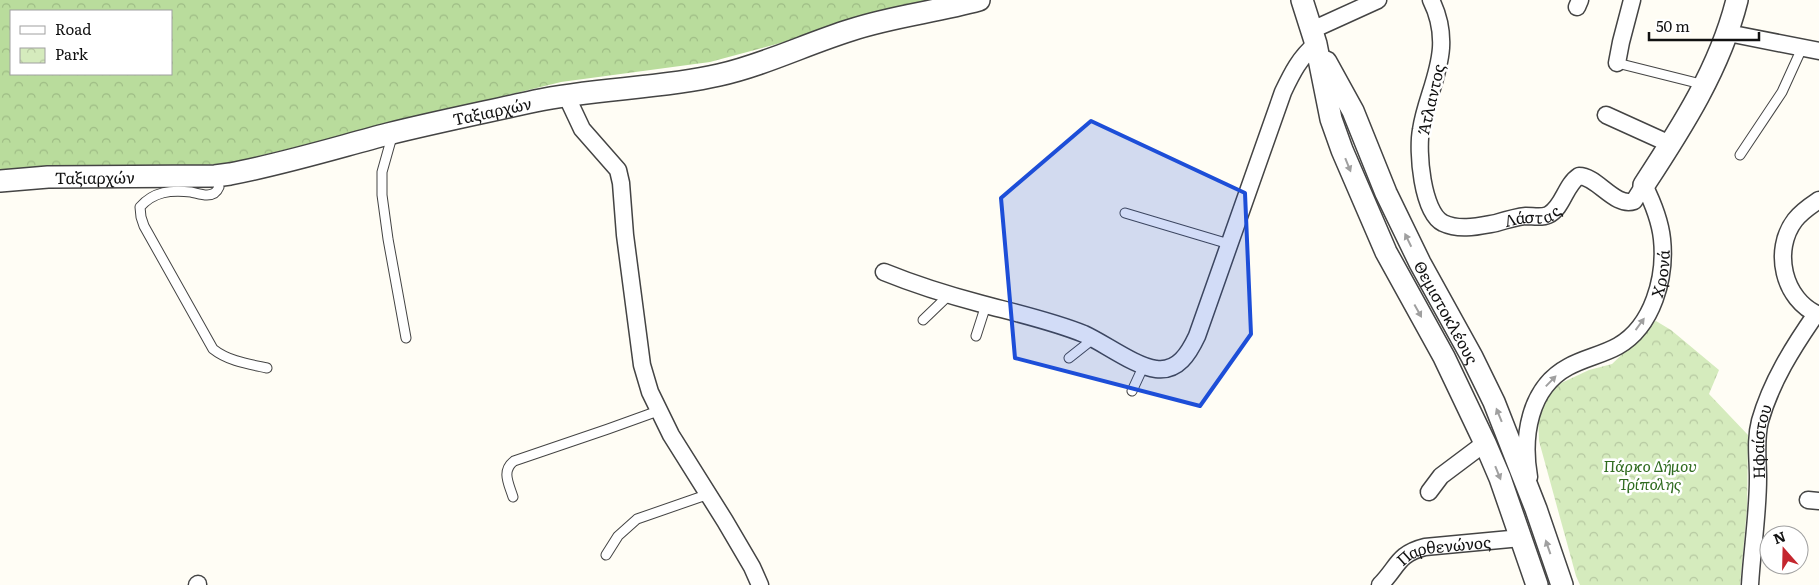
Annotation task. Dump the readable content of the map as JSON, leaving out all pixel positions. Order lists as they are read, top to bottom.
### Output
{
  "streets": {
    "street": [
      "Άτλαντος",
      "Ταξιαρχών",
      "Λάστας",
      "Χρονά",
      "Θεμιστοκλέους",
      "Ηφαίστου",
      "Παρθενώνος"
    ]
  },
  "crossings": [
    ["Άτλαντος", "Λάστας"],
    ["Λάστας", "Χρονά"],
    ["Χρονά", "Θεμιστοκλέους"],
    ["Θεμιστοκλέους", "Παρθενώνος"]
  ],
  "one_way": ["Χρονά"],
  "parks": ["Πάρκο Δήμου Τρίπολης"],
  "legend": ["Road", "Park"],
  "scale_bar": "50 m",
  "north": "top"
}
